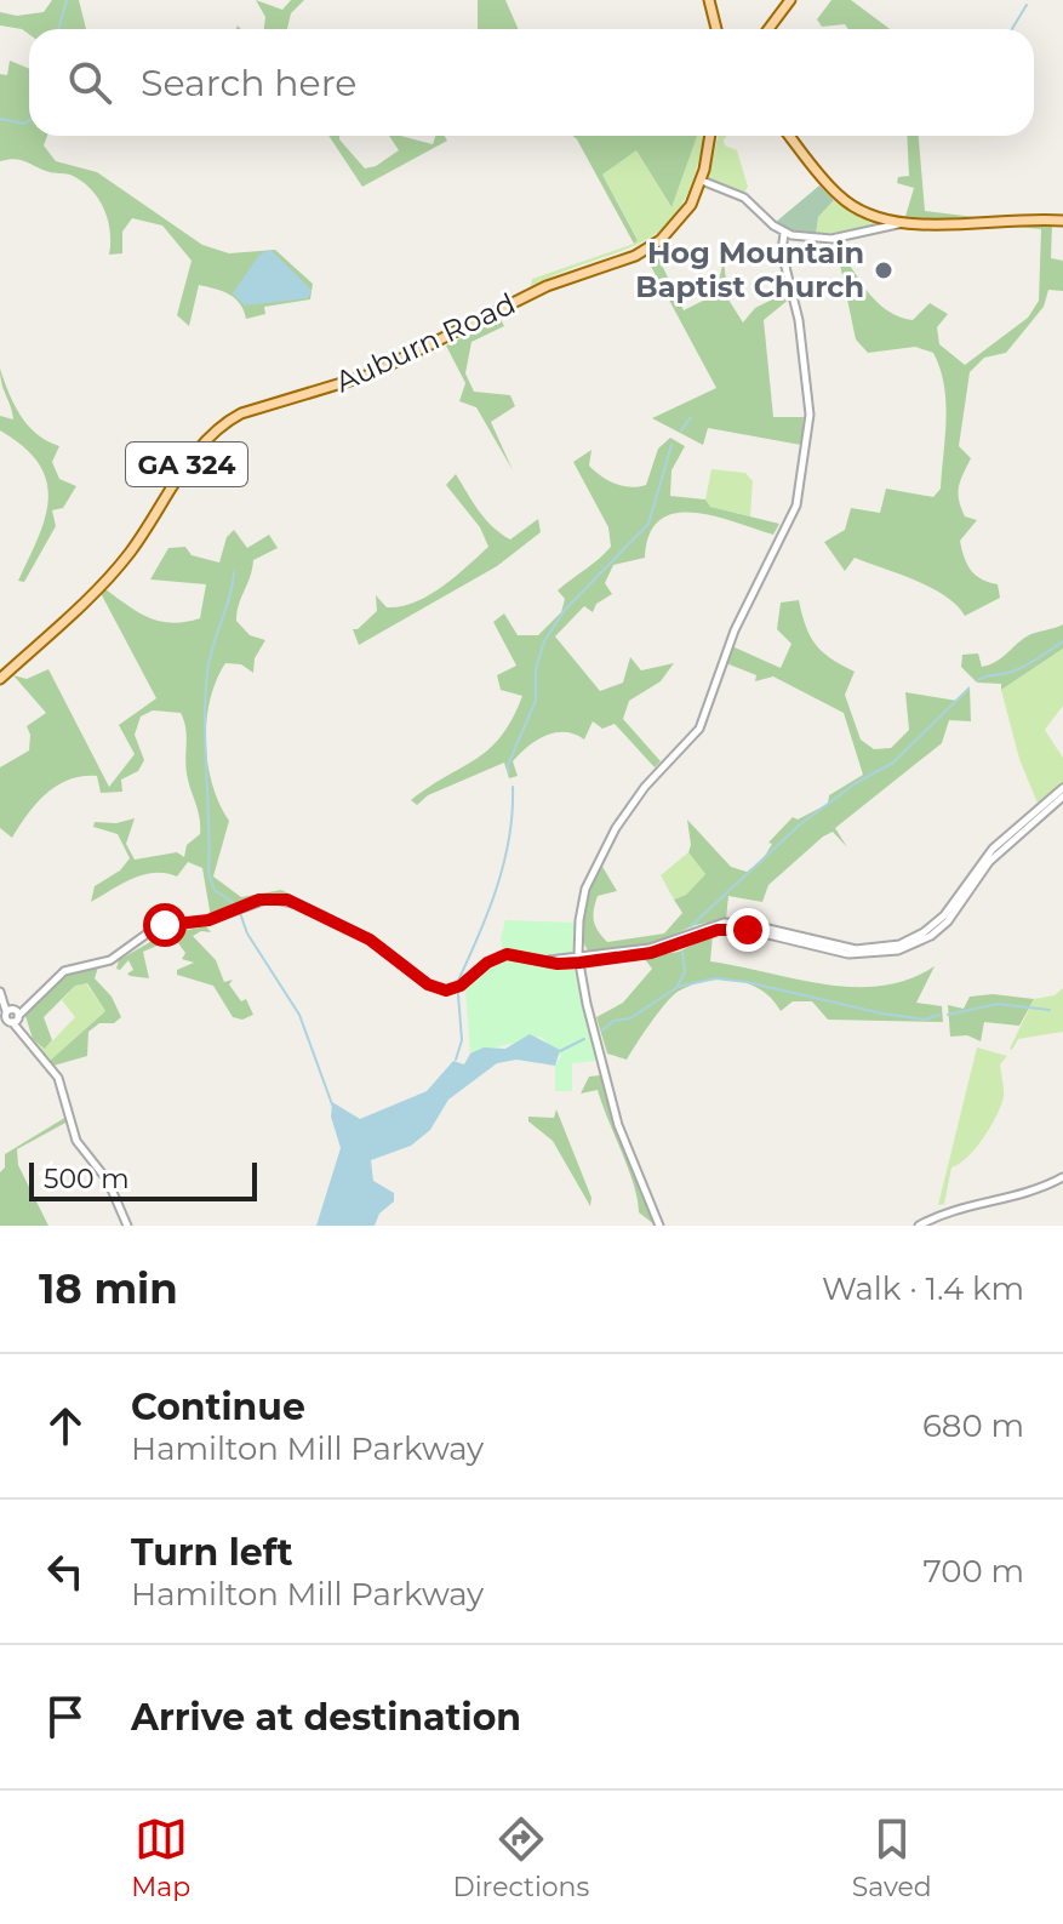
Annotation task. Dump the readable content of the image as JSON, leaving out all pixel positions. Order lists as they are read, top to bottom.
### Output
{
  "streets": {
    "main road": ["Auburn Road", "GA 324"]
  },
  "places": ["Hog Mountain Baptist Church"],
  "scale_bar": "500 m",
  "page": {
    "search": "Search here",
    "scale": "500 m",
    "heading": ["18 min", "Walk · 1.4 km"],
    "list": [
      ["Continue", "Hamilton Mill Parkway", "680 m"],
      ["Turn left", "Hamilton Mill Parkway", "700 m"],
      "Arrive at destination"
    ],
    "nav": ["Map", "Directions", "Saved"]
  }
}
